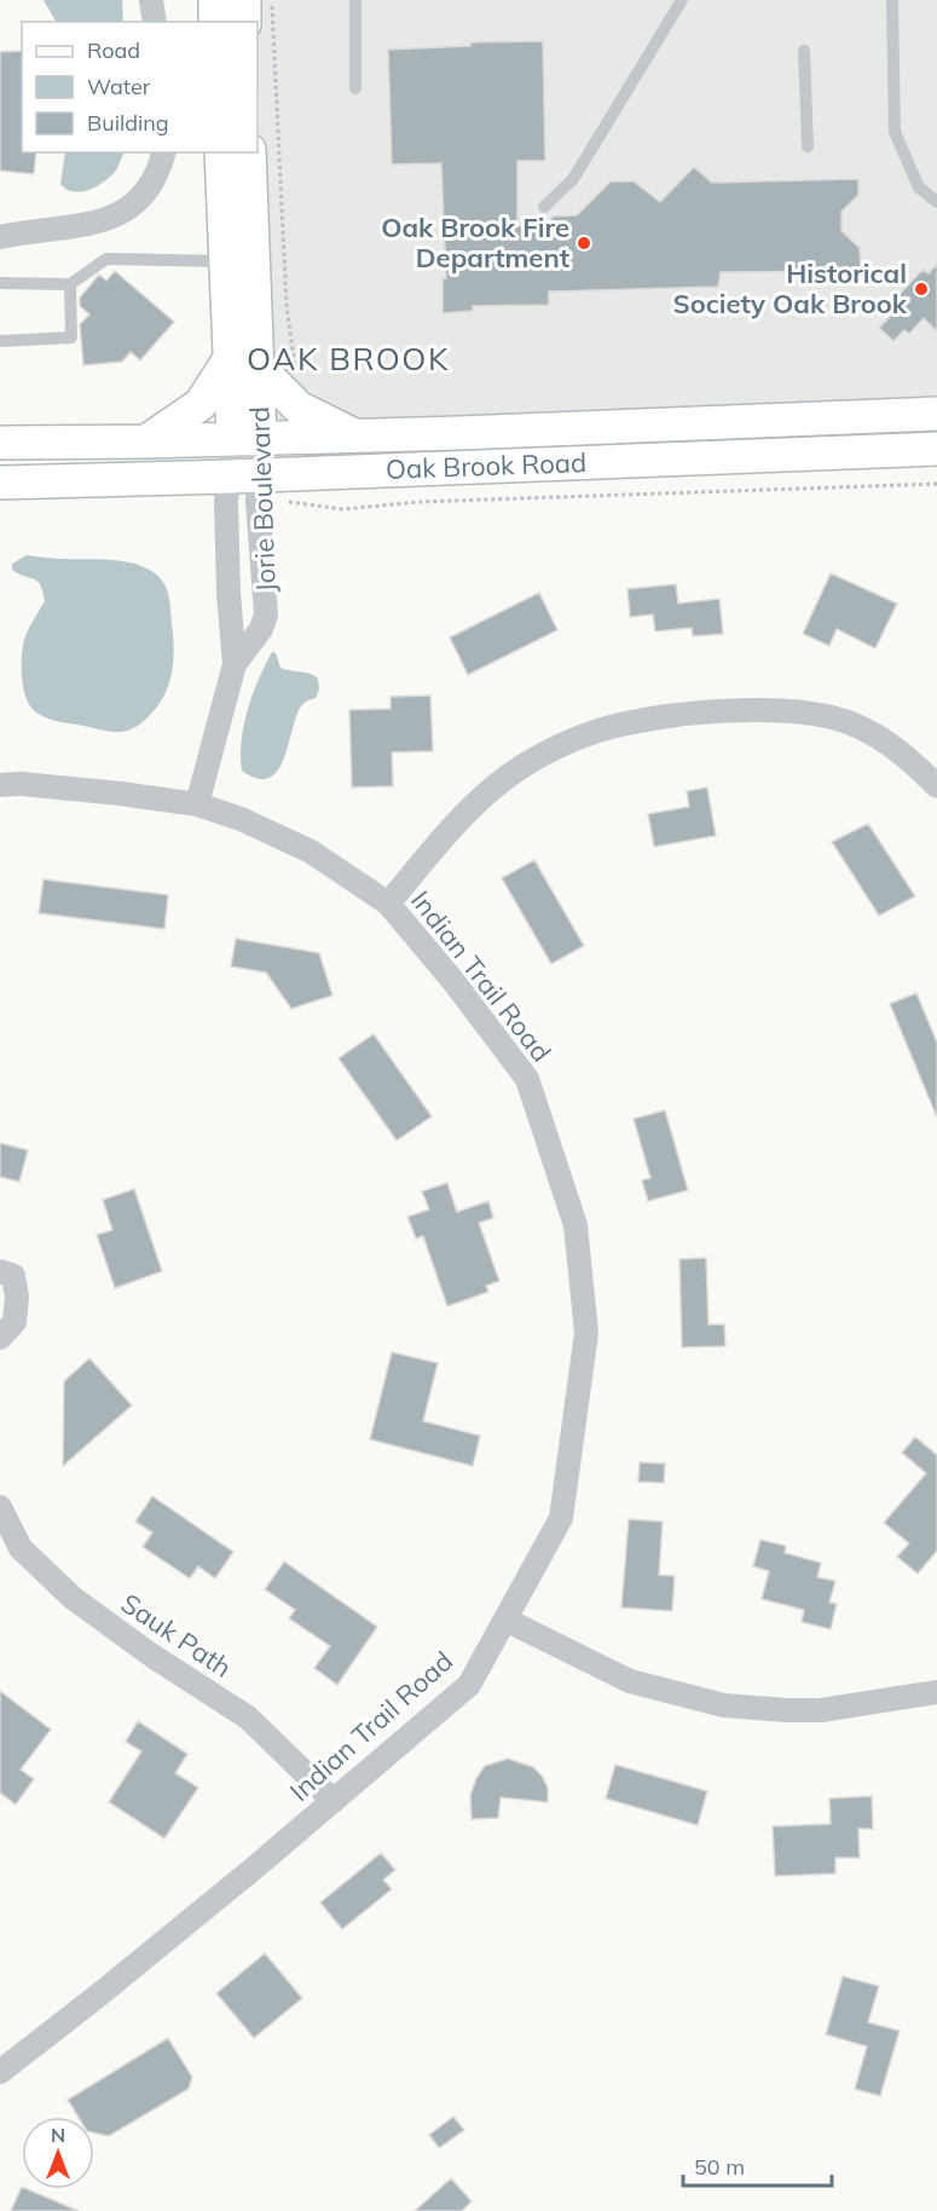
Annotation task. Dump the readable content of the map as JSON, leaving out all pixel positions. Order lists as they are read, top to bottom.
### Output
{
  "streets": {
    "main road": ["Oak Brook Road", "Jorie Boulevard"],
    "street": ["Indian Trail Road", "Sauk Path"]
  },
  "crossings": [
    ["Oak Brook Road", "Jorie Boulevard"],
    ["Jorie Boulevard", "Indian Trail Road"],
    ["Indian Trail Road", "Sauk Path"]
  ],
  "districts": ["OAK BROOK"],
  "places": ["Oak Brook Fire Department", "Historical Society Oak Brook"],
  "legend": ["Road", "Water", "Building"],
  "scale_bar": "50 m",
  "north": "top"
}
